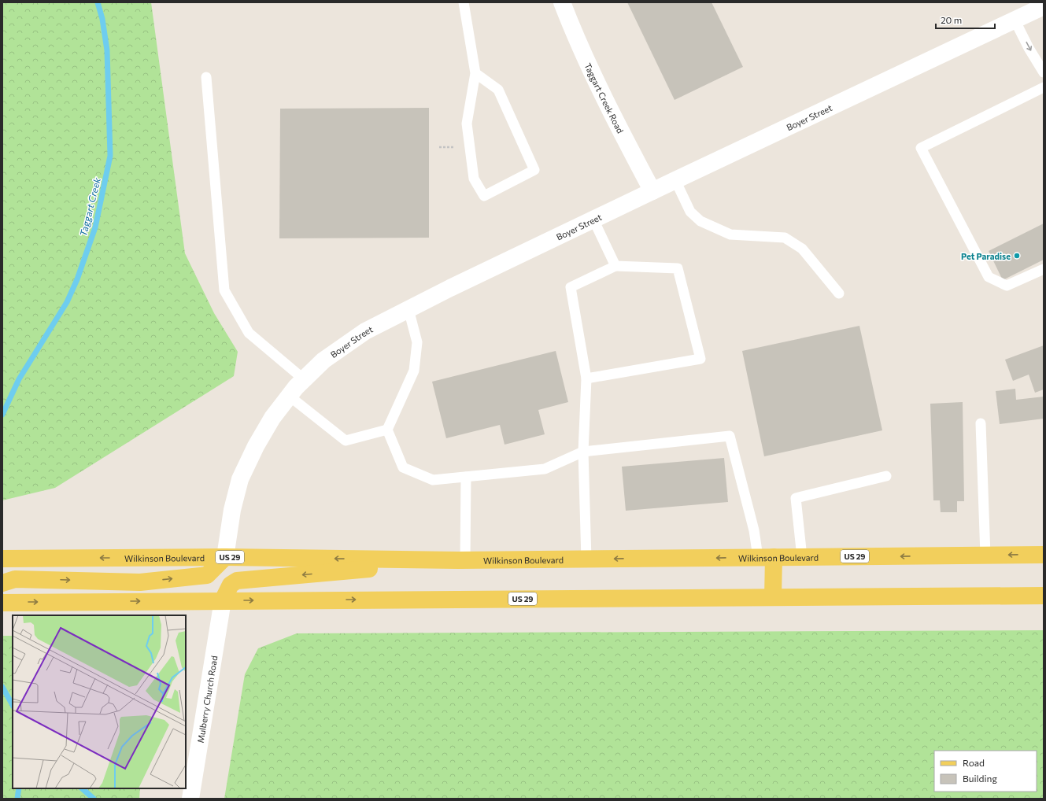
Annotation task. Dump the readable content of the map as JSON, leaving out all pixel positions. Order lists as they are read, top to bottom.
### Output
{
  "streets": {
    "main road": [
      "Taggart Creek Road",
      "Boyer Street",
      "US 29",
      "Wilkinson Boulevard",
      "Mulberry Church Road"
    ]
  },
  "crossings": [
    ["Taggart Creek Road", "Boyer Street"],
    ["Boyer Street", "Wilkinson Boulevard"],
    ["US 29", "Mulberry Church Road"]
  ],
  "water": ["Taggart Creek"],
  "places": ["Pet Paradise"],
  "legend": ["Road", "Building"],
  "scale_bar": "20 m"
}
